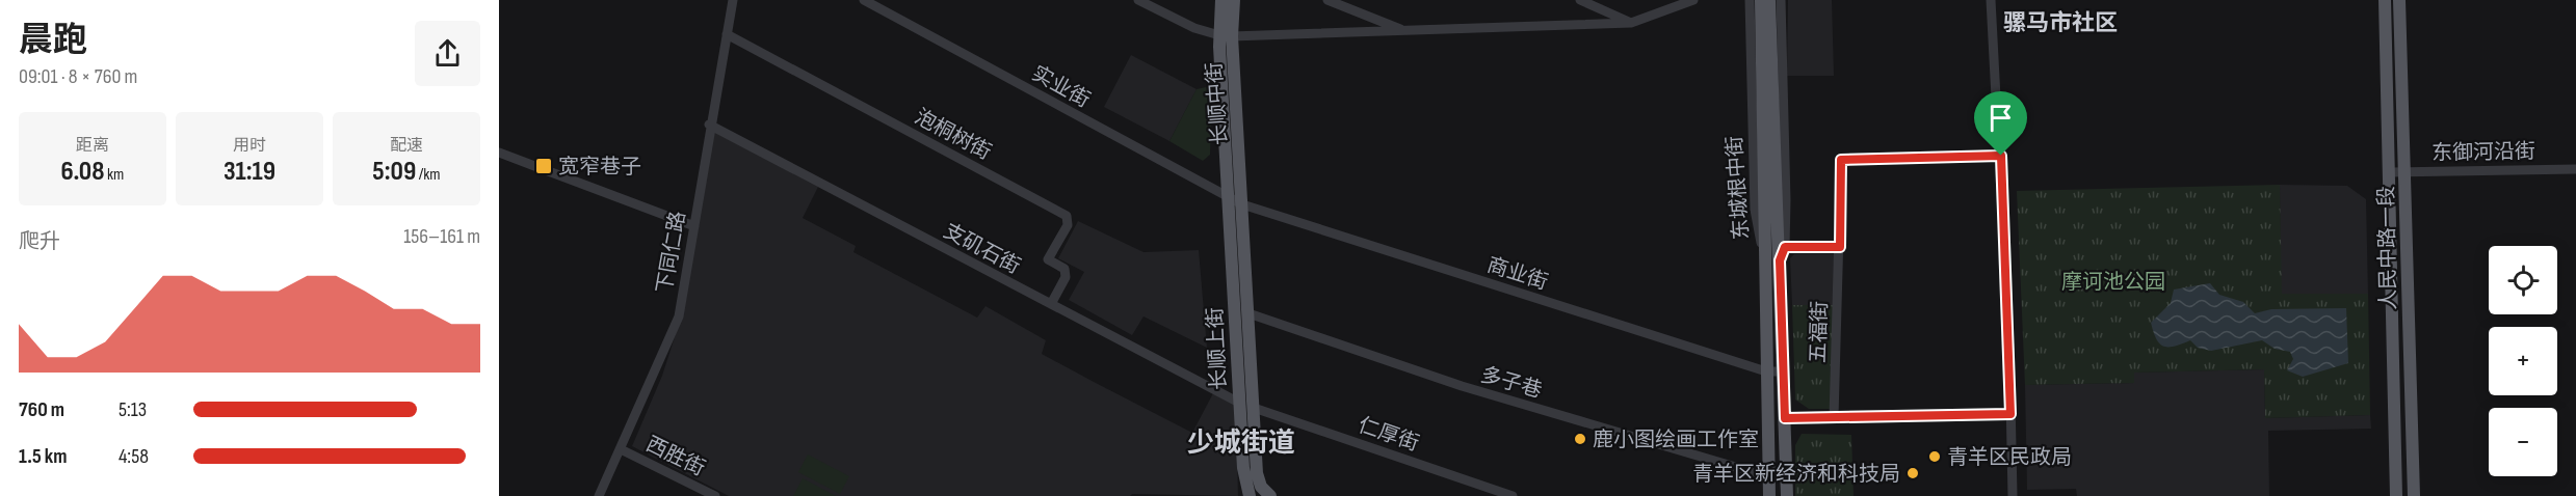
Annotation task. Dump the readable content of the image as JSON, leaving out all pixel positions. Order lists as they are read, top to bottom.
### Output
{
  "streets": {
    "main road": [
      "长顺中街",
      "东城根中街",
      "人民中路一段",
      "长顺上街"
    ],
    "street": [
      "实业街",
      "泡桐树街",
      "东御河沿街",
      "支矶石街",
      "下同仁路",
      "商业街",
      "五福街",
      "多子巷",
      "仁厚街",
      "西胜街"
    ]
  },
  "crossings": [
    ["实业街", "长顺中街"],
    ["实业街", "商业街"],
    ["实业街", "长顺上街"],
    ["长顺中街", "商业街"],
    ["长顺中街", "长顺上街"],
    ["泡桐树街", "支矶石街"],
    ["泡桐树街", "下同仁路"],
    ["东御河沿街", "人民中路一段"],
    ["东城根中街", "商业街"],
    ["东城根中街", "多子巷"],
    ["支矶石街", "下同仁路"],
    ["支矶石街", "长顺上街"],
    ["下同仁路", "西胜街"],
    ["商业街", "长顺上街"],
    ["长顺上街", "多子巷"],
    ["长顺上街", "仁厚街"]
  ],
  "districts": ["骡马市社区", "少城街道"],
  "parks": ["摩诃池公园"],
  "places": {
    "transit": ["宽窄巷子"],
    "other": ["鹿小图绘画工作室", "青羊区民政局", "青羊区新经济和科技局"]
  },
  "page": {
    "heading": ["晨跑", "09:01 · 8 × 760 m"],
    "stats": [
      ["距离", "6.08 km"],
      ["用时", "31:19"],
      ["配速", "5:09 /km"]
    ],
    "chart": ["爬升", "156–161 m"],
    "map_buttons": ["+", "−"],
    "list": [
      {
        "name": "760 m",
        "note": "5:13"
      },
      {
        "name": "1.5 km",
        "note": "4:58"
      }
    ]
  }
}
